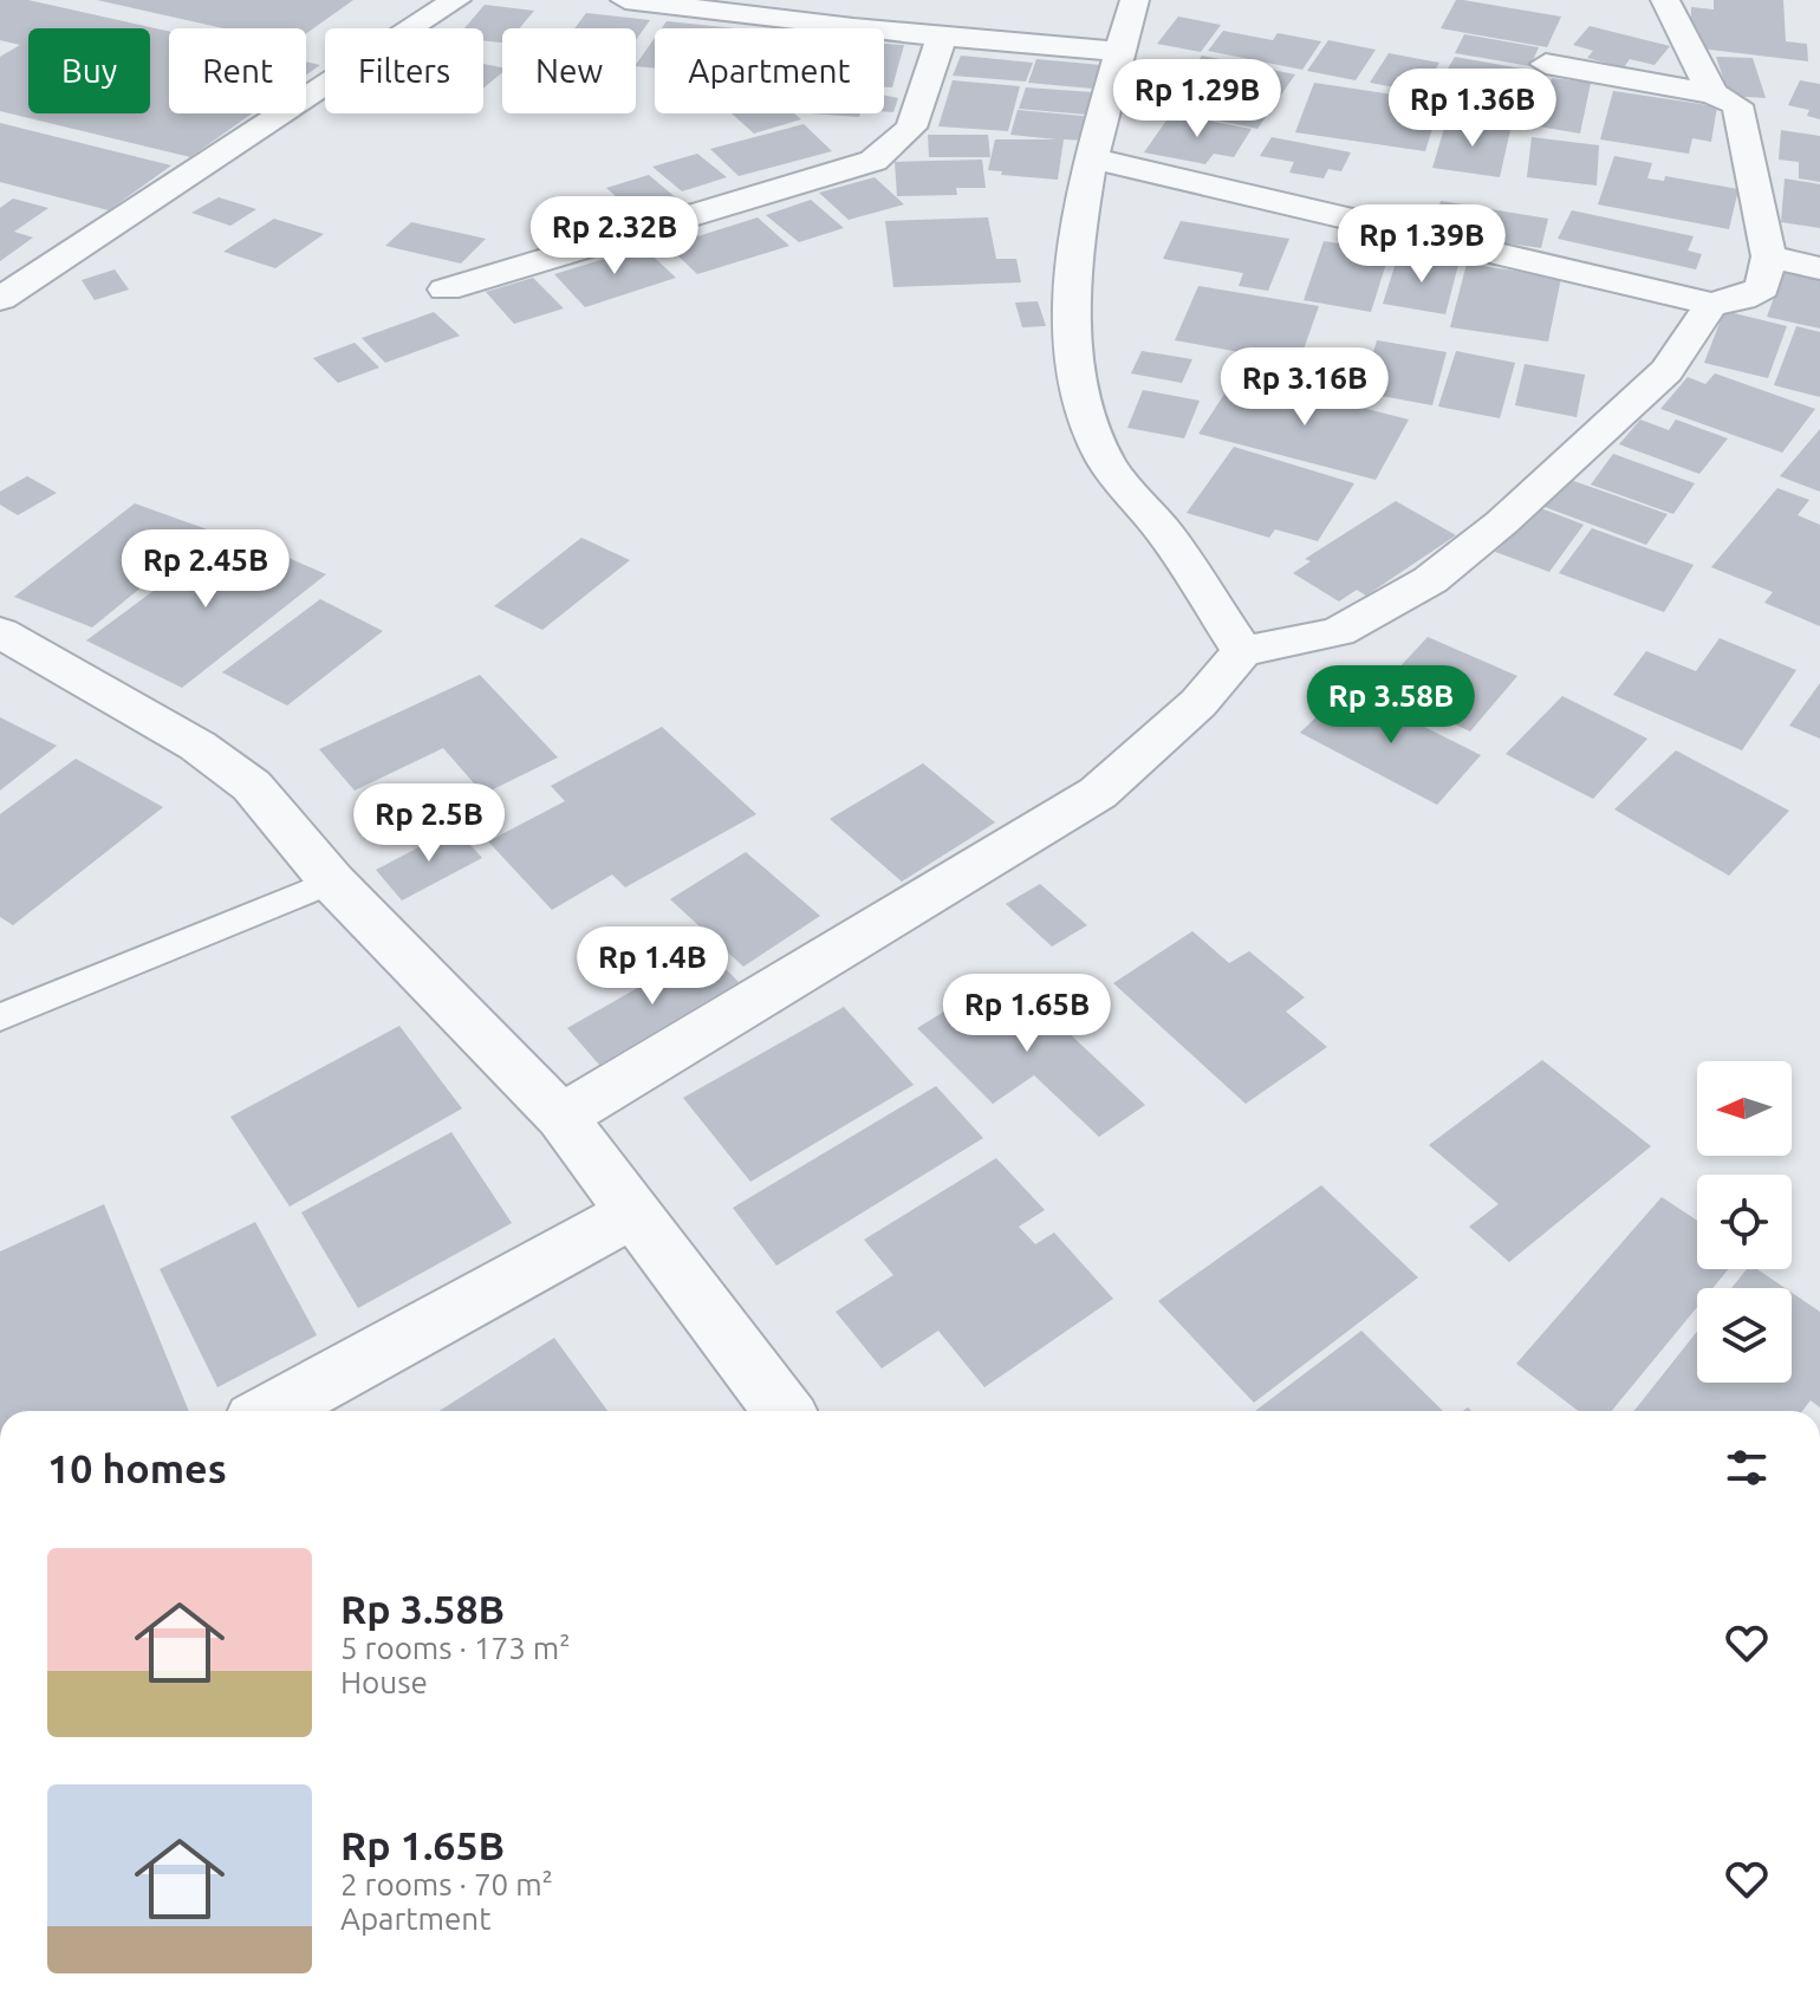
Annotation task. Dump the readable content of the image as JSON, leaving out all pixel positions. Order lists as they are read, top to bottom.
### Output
{
  "north": "left",
  "page": {
    "chip": [
      "Buy",
      "Rent",
      "Filters",
      "New",
      "Apartment"
    ],
    "price": [
      "Rp 1.29B",
      "Rp 1.36B",
      "Rp 2.32B",
      "Rp 1.39B",
      "Rp 3.16B",
      "Rp 2.45B",
      "Rp 3.58B",
      "Rp 2.5B",
      "Rp 1.4B",
      "Rp 1.65B"
    ],
    "heading": "10 homes",
    "list": [
      {
        "name": "Rp 3.58B",
        "note": "5 rooms · 173 m² · House"
      },
      {
        "name": "Rp 1.65B",
        "note": "2 rooms · 70 m² · Apartment"
      }
    ]
  }
}
